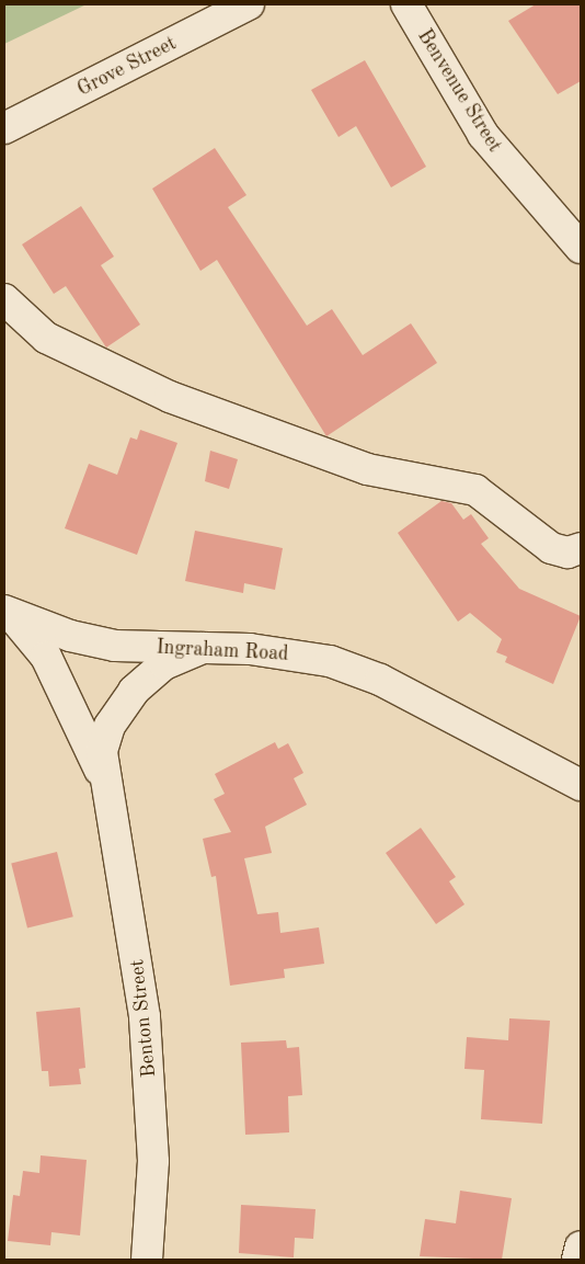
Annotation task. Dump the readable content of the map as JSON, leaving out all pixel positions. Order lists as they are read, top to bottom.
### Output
{
  "streets": {
    "street": [
      "Grove Street",
      "Benvenue Street",
      "Ingraham Road",
      "Benton Street"
    ]
  },
  "crossings": [
    ["Ingraham Road", "Benton Street"]
  ]
}
